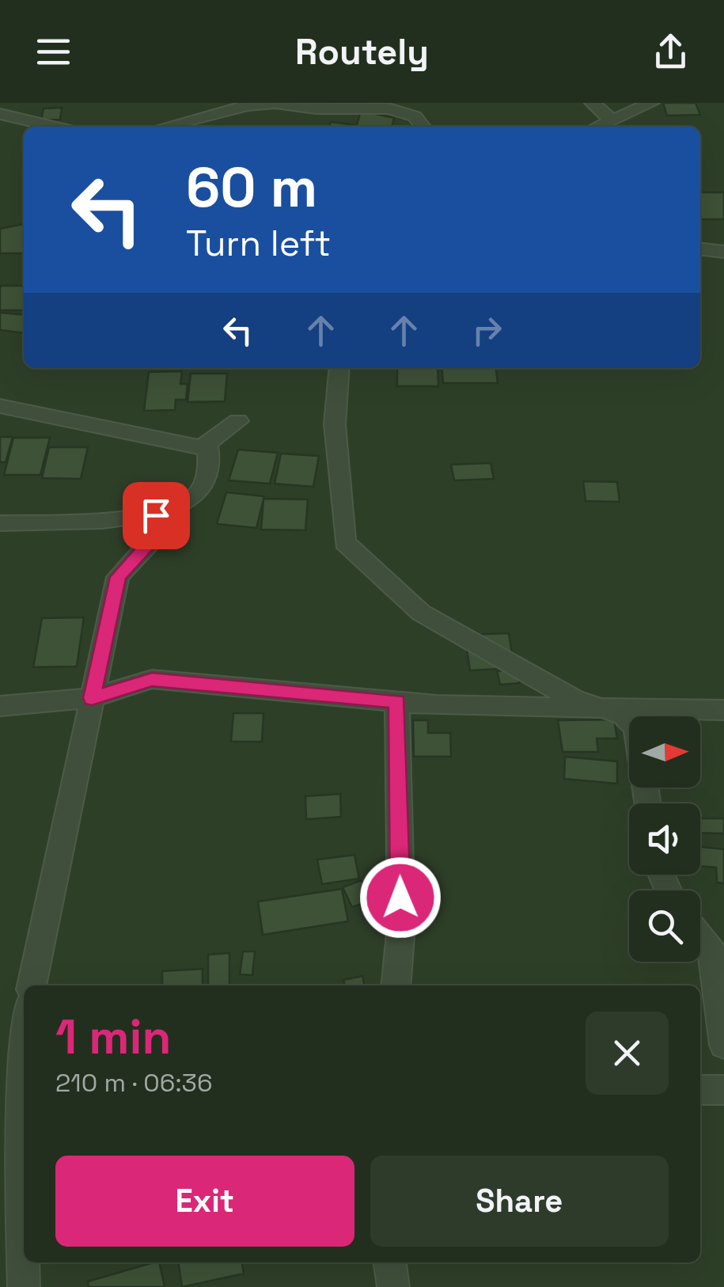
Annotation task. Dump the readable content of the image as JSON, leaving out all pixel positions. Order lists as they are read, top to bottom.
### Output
{
  "north": "right",
  "page": {
    "header": "Routely",
    "turn": ["60 m", "Turn left"],
    "heading": ["1 min", "210 m · 06:36"],
    "buttons": ["Exit", "Share"]
  }
}
